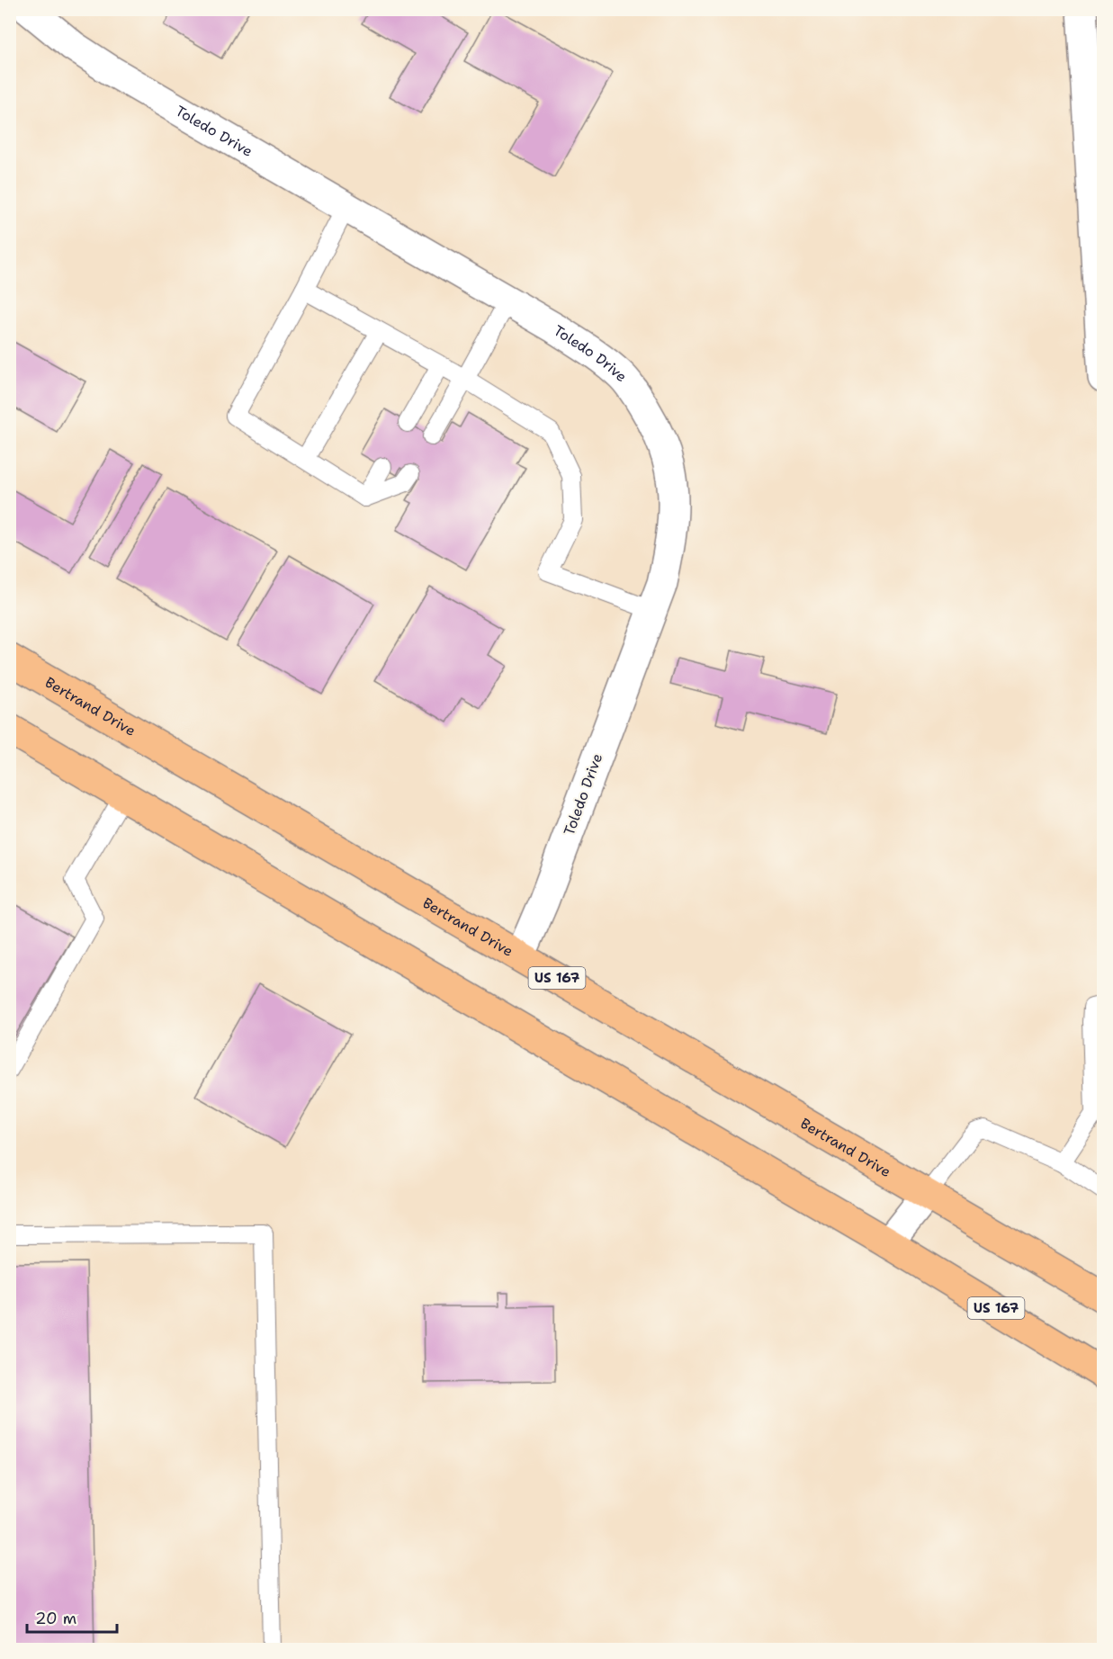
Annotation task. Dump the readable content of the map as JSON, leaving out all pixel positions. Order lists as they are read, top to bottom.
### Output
{
  "streets": {
    "main road": ["Bertrand Drive", "US 167"],
    "street": ["Toledo Drive"]
  },
  "crossings": [
    ["Toledo Drive", "Bertrand Drive"]
  ],
  "scale_bar": "20 m"
}
